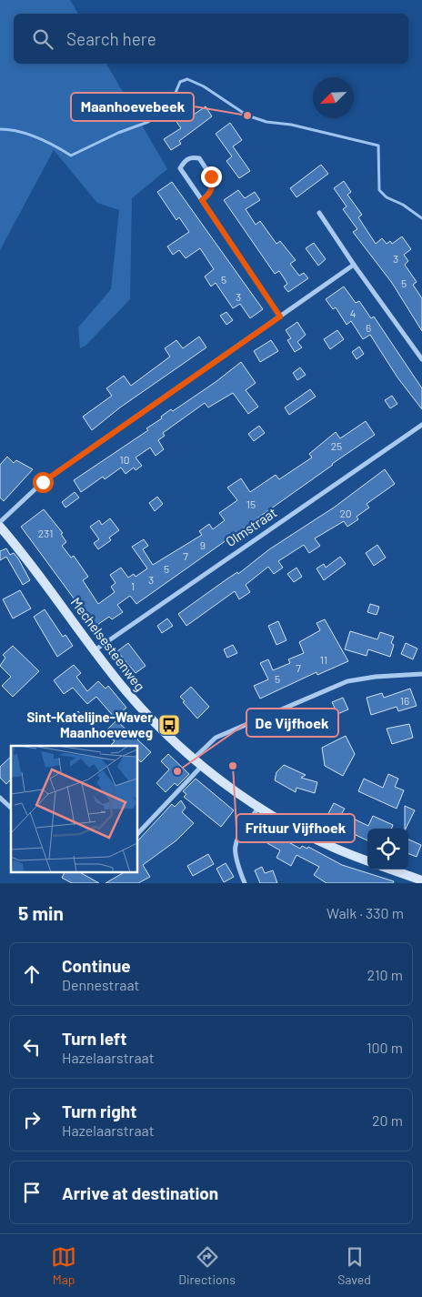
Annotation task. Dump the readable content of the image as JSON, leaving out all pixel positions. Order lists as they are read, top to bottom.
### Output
{
  "streets": {
    "main road": ["Mechelsesteenweg"],
    "street": ["Olmstraat"]
  },
  "crossings": [
    ["Olmstraat", "Mechelsesteenweg"]
  ],
  "places": {
    "other": ["Maanhoevebeek", "Frituur Vijfhoek", "De Vijfhoek"],
    "bus stop": ["Sint-Katelijne-Waver Maanhoeveweg"]
  },
  "house_numbers": [
    "3",
    "5",
    "5",
    "3",
    "4",
    "6",
    "25",
    "10",
    "15",
    "20",
    "231",
    "9",
    "7",
    "5",
    "3",
    "1",
    "11",
    "7",
    "5",
    "16"
  ],
  "north": "bottom left",
  "page": {
    "search": "Search here",
    "heading": ["5 min", "Walk · 330 m"],
    "list": [
      ["Continue", "Dennestraat", "210 m"],
      ["Turn left", "Hazelaarstraat", "100 m"],
      ["Turn right", "Hazelaarstraat", "20 m"],
      "Arrive at destination"
    ],
    "nav": ["Map", "Directions", "Saved"]
  }
}
